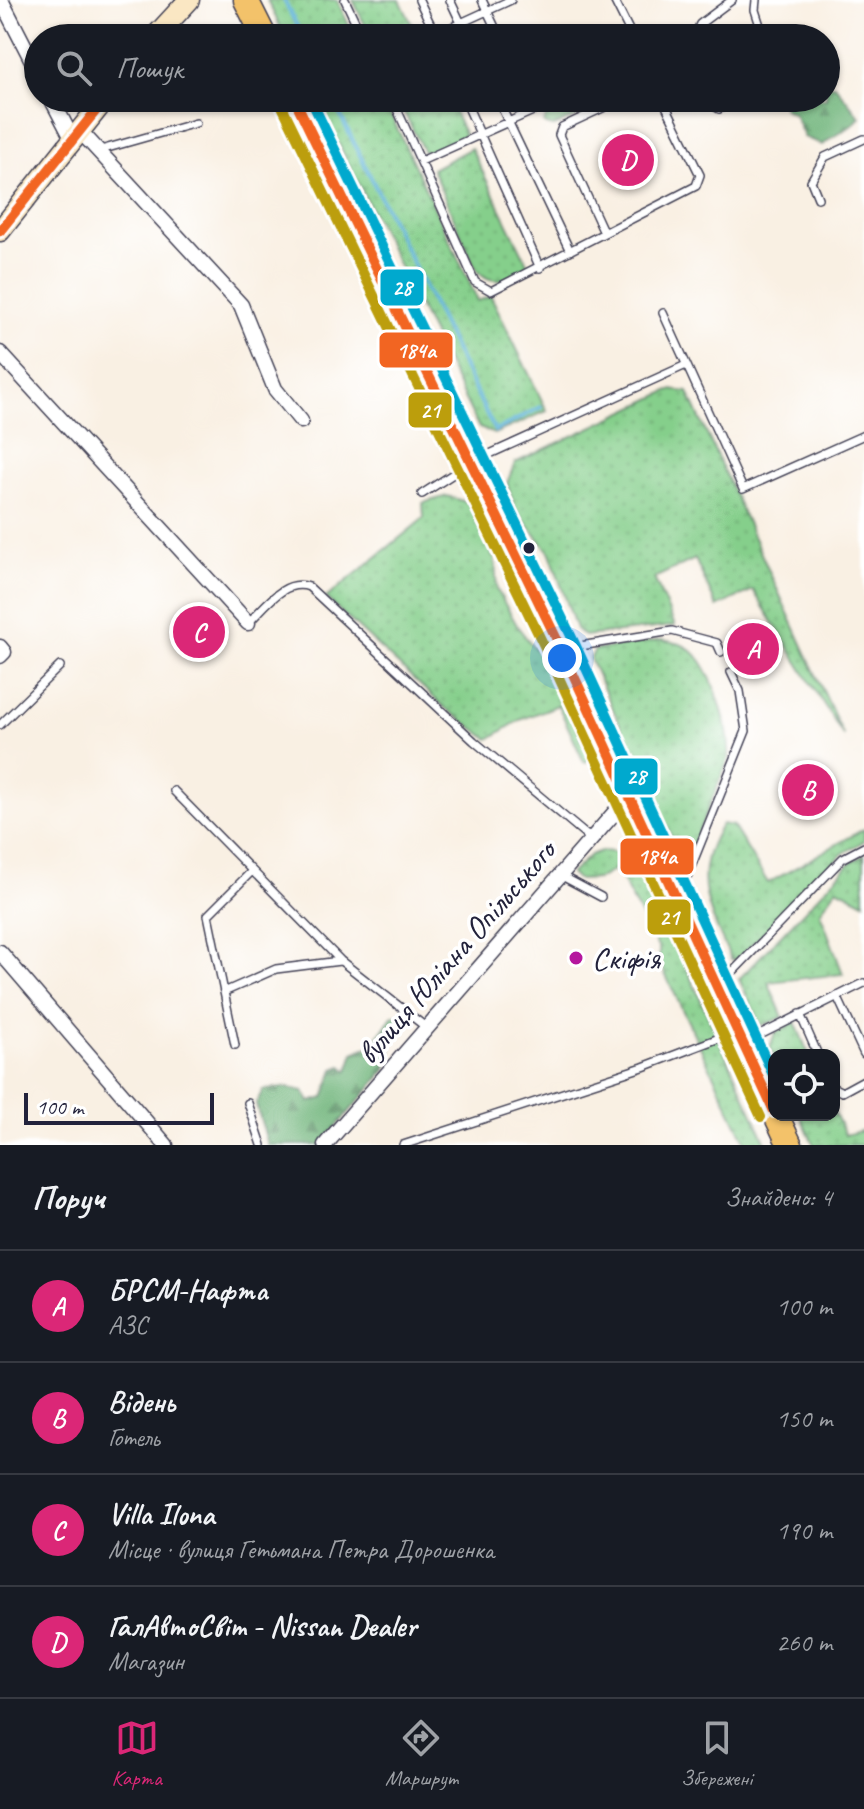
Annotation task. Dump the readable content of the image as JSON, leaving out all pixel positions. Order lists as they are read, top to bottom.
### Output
{
  "streets": {
    "street": ["вулиця Юліана Опільського"]
  },
  "places": ["Скіфія"],
  "lines": ["transit line 184а", "transit line 21", "transit line 28"],
  "scale_bar": "100 m",
  "page": {
    "search": "Пошук",
    "pins": [
      "D",
      "C",
      "A",
      "B"
    ],
    "scale": "100 m",
    "heading": ["Поруч", "Знайдено: 4"],
    "list": [
      {
        "mark": "A",
        "name": "БРСМ-Нафта",
        "note": "АЗС",
        "value": "100 m"
      },
      {
        "mark": "B",
        "name": "Відень",
        "note": "Готель",
        "value": "150 m"
      },
      {
        "mark": "C",
        "name": "Villa Ilona",
        "note": "Місце · вулиця Гетьмана Петра Дорошенка",
        "value": "190 m"
      },
      {
        "mark": "D",
        "name": "ГалАвтоСвіт - Nissan Dealer",
        "note": "Магазин",
        "value": "260 m"
      }
    ],
    "nav": ["Карта", "Маршрут", "Збережені"]
  }
}
